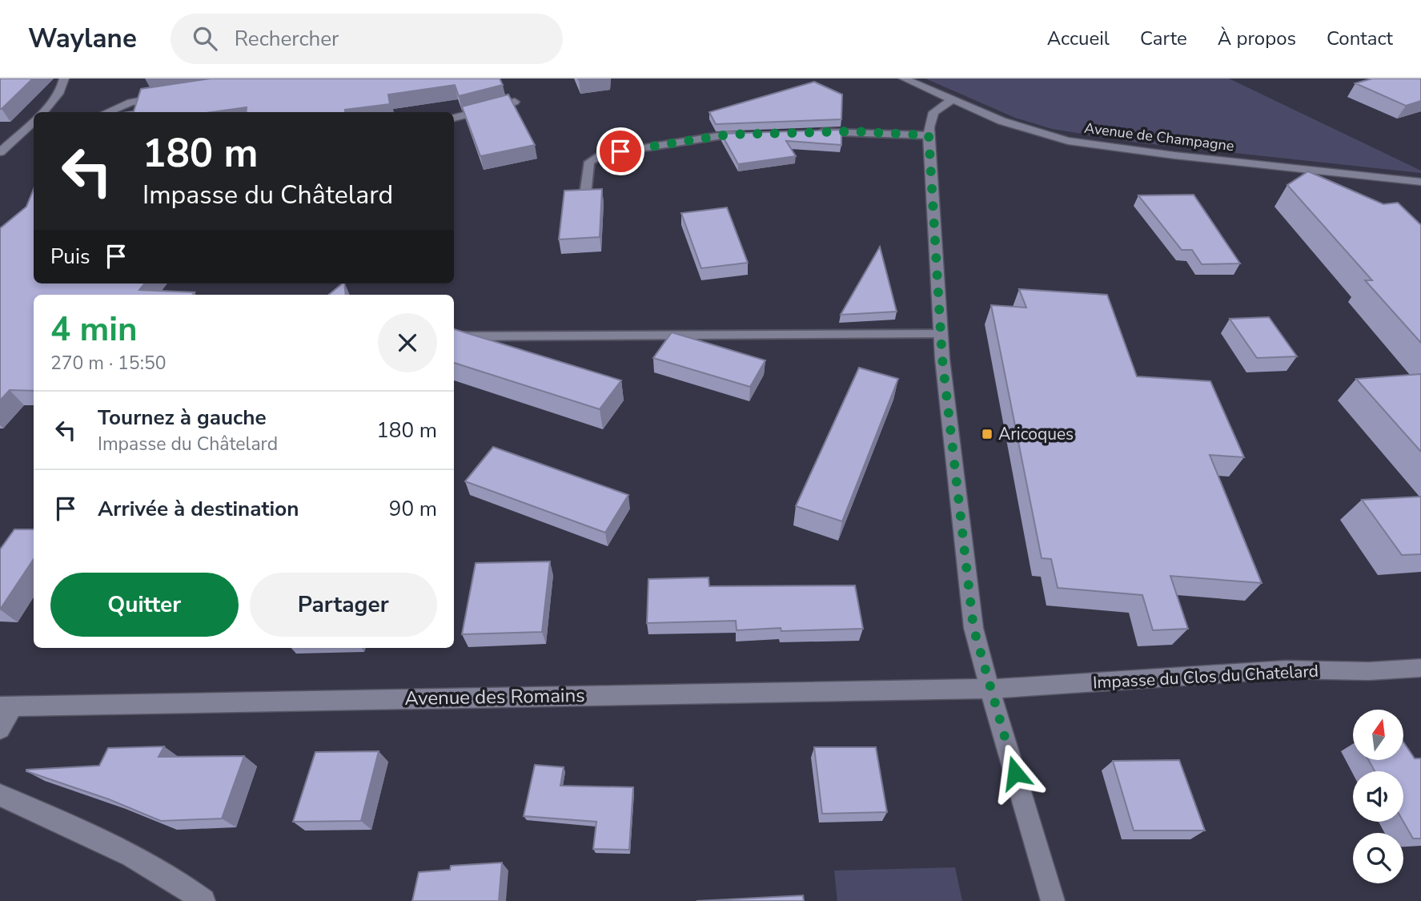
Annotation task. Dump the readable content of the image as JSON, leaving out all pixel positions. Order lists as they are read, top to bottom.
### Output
{
  "streets": {
    "street": ["Avenue de Champagne", "Impasse du Clos du Chatelard", "Avenue des Romains"]
  },
  "crossings": [
    ["Impasse du Clos du Chatelard", "Avenue des Romains"]
  ],
  "places": {
    "transit": ["Aricoques"]
  },
  "north": "top",
  "page": {
    "header": "Waylane",
    "search": "Rechercher",
    "nav": [
      "Accueil",
      "Carte",
      "À propos",
      "Contact"
    ],
    "turn": ["180 m", "Impasse du Châtelard"],
    "then": "Puis",
    "heading": ["4 min", "270 m · 15:50"],
    "list": [
      {
        "name": "Tournez à gauche",
        "note": "Impasse du Châtelard",
        "value": "180 m"
      },
      {
        "name": "Arrivée à destination",
        "value": "90 m"
      }
    ],
    "buttons": ["Quitter", "Partager"]
  }
}
